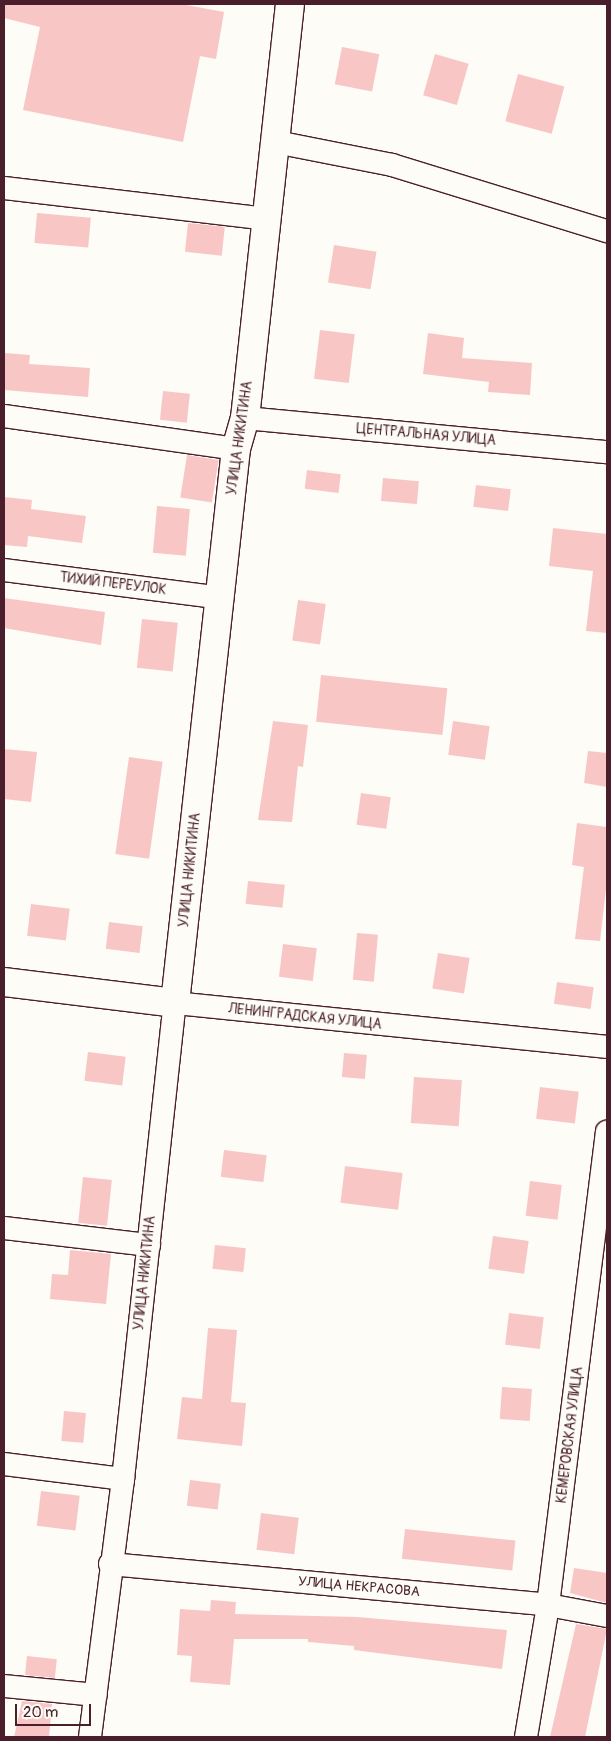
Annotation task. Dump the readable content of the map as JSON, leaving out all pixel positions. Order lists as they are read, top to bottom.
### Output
{
  "streets": {
    "street": [
      "ЦЕНТРАЛЬНАЯ УЛИЦА",
      "УЛИЦА НИКИТИНА",
      "ТИХИЙ ПЕРЕУЛОК",
      "ЛЕНИНГРАДСКАЯ УЛИЦА",
      "КЕМЕРОВСКАЯ УЛИЦА",
      "УЛИЦА НЕКРАСОВА"
    ]
  },
  "crossings": [
    ["ЦЕНТРАЛЬНАЯ УЛИЦА", "УЛИЦА НИКИТИНА"],
    ["УЛИЦА НИКИТИНА", "ТИХИЙ ПЕРЕУЛОК"],
    ["УЛИЦА НИКИТИНА", "ЛЕНИНГРАДСКАЯ УЛИЦА"],
    ["УЛИЦА НИКИТИНА", "УЛИЦА НЕКРАСОВА"],
    ["КЕМЕРОВСКАЯ УЛИЦА", "УЛИЦА НЕКРАСОВА"]
  ],
  "scale_bar": "20 m"
}
